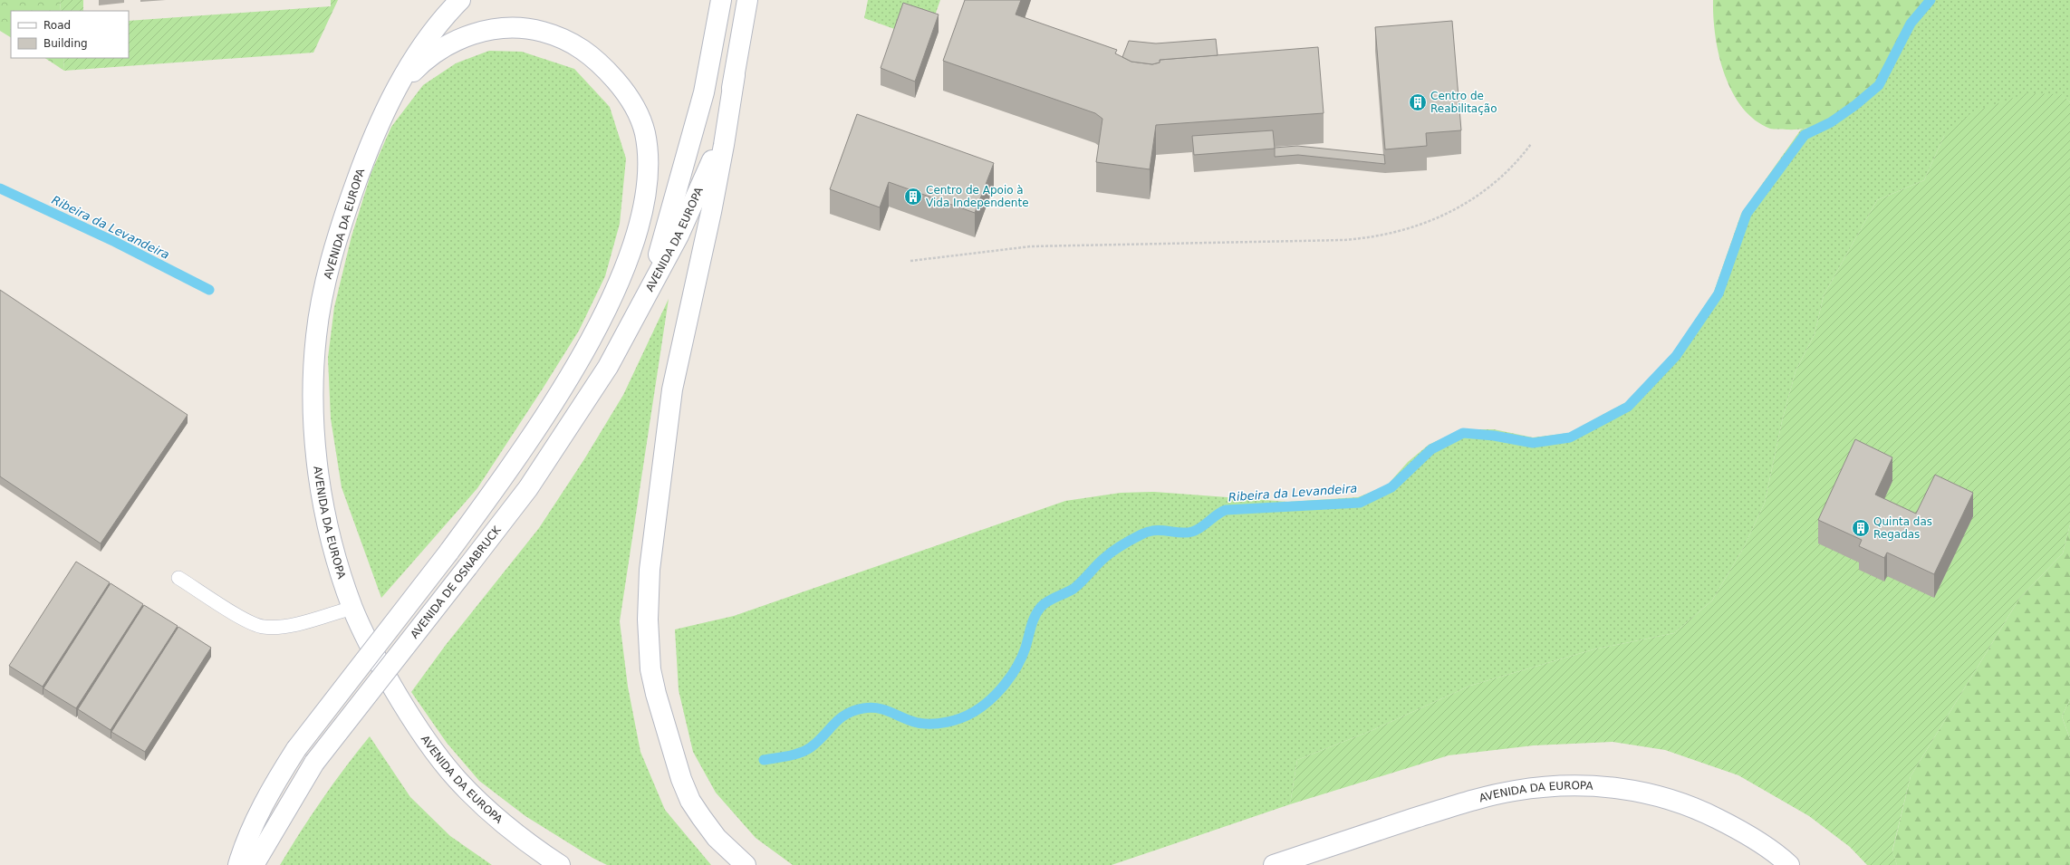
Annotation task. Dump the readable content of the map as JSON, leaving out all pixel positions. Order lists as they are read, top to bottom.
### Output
{
  "streets": {
    "main road": ["AVENIDA DA EUROPA", "AVENIDA DE OSNABRUCK"]
  },
  "crossings": [
    ["AVENIDA DA EUROPA", "AVENIDA DE OSNABRUCK"]
  ],
  "water": ["Ribeira da Levandeira"],
  "places": {
    "building": ["Centro de Reabilitação", "Centro de Apoio à Vida Independente", "Quinta das Regadas"]
  },
  "legend": ["Road", "Building"]
}
